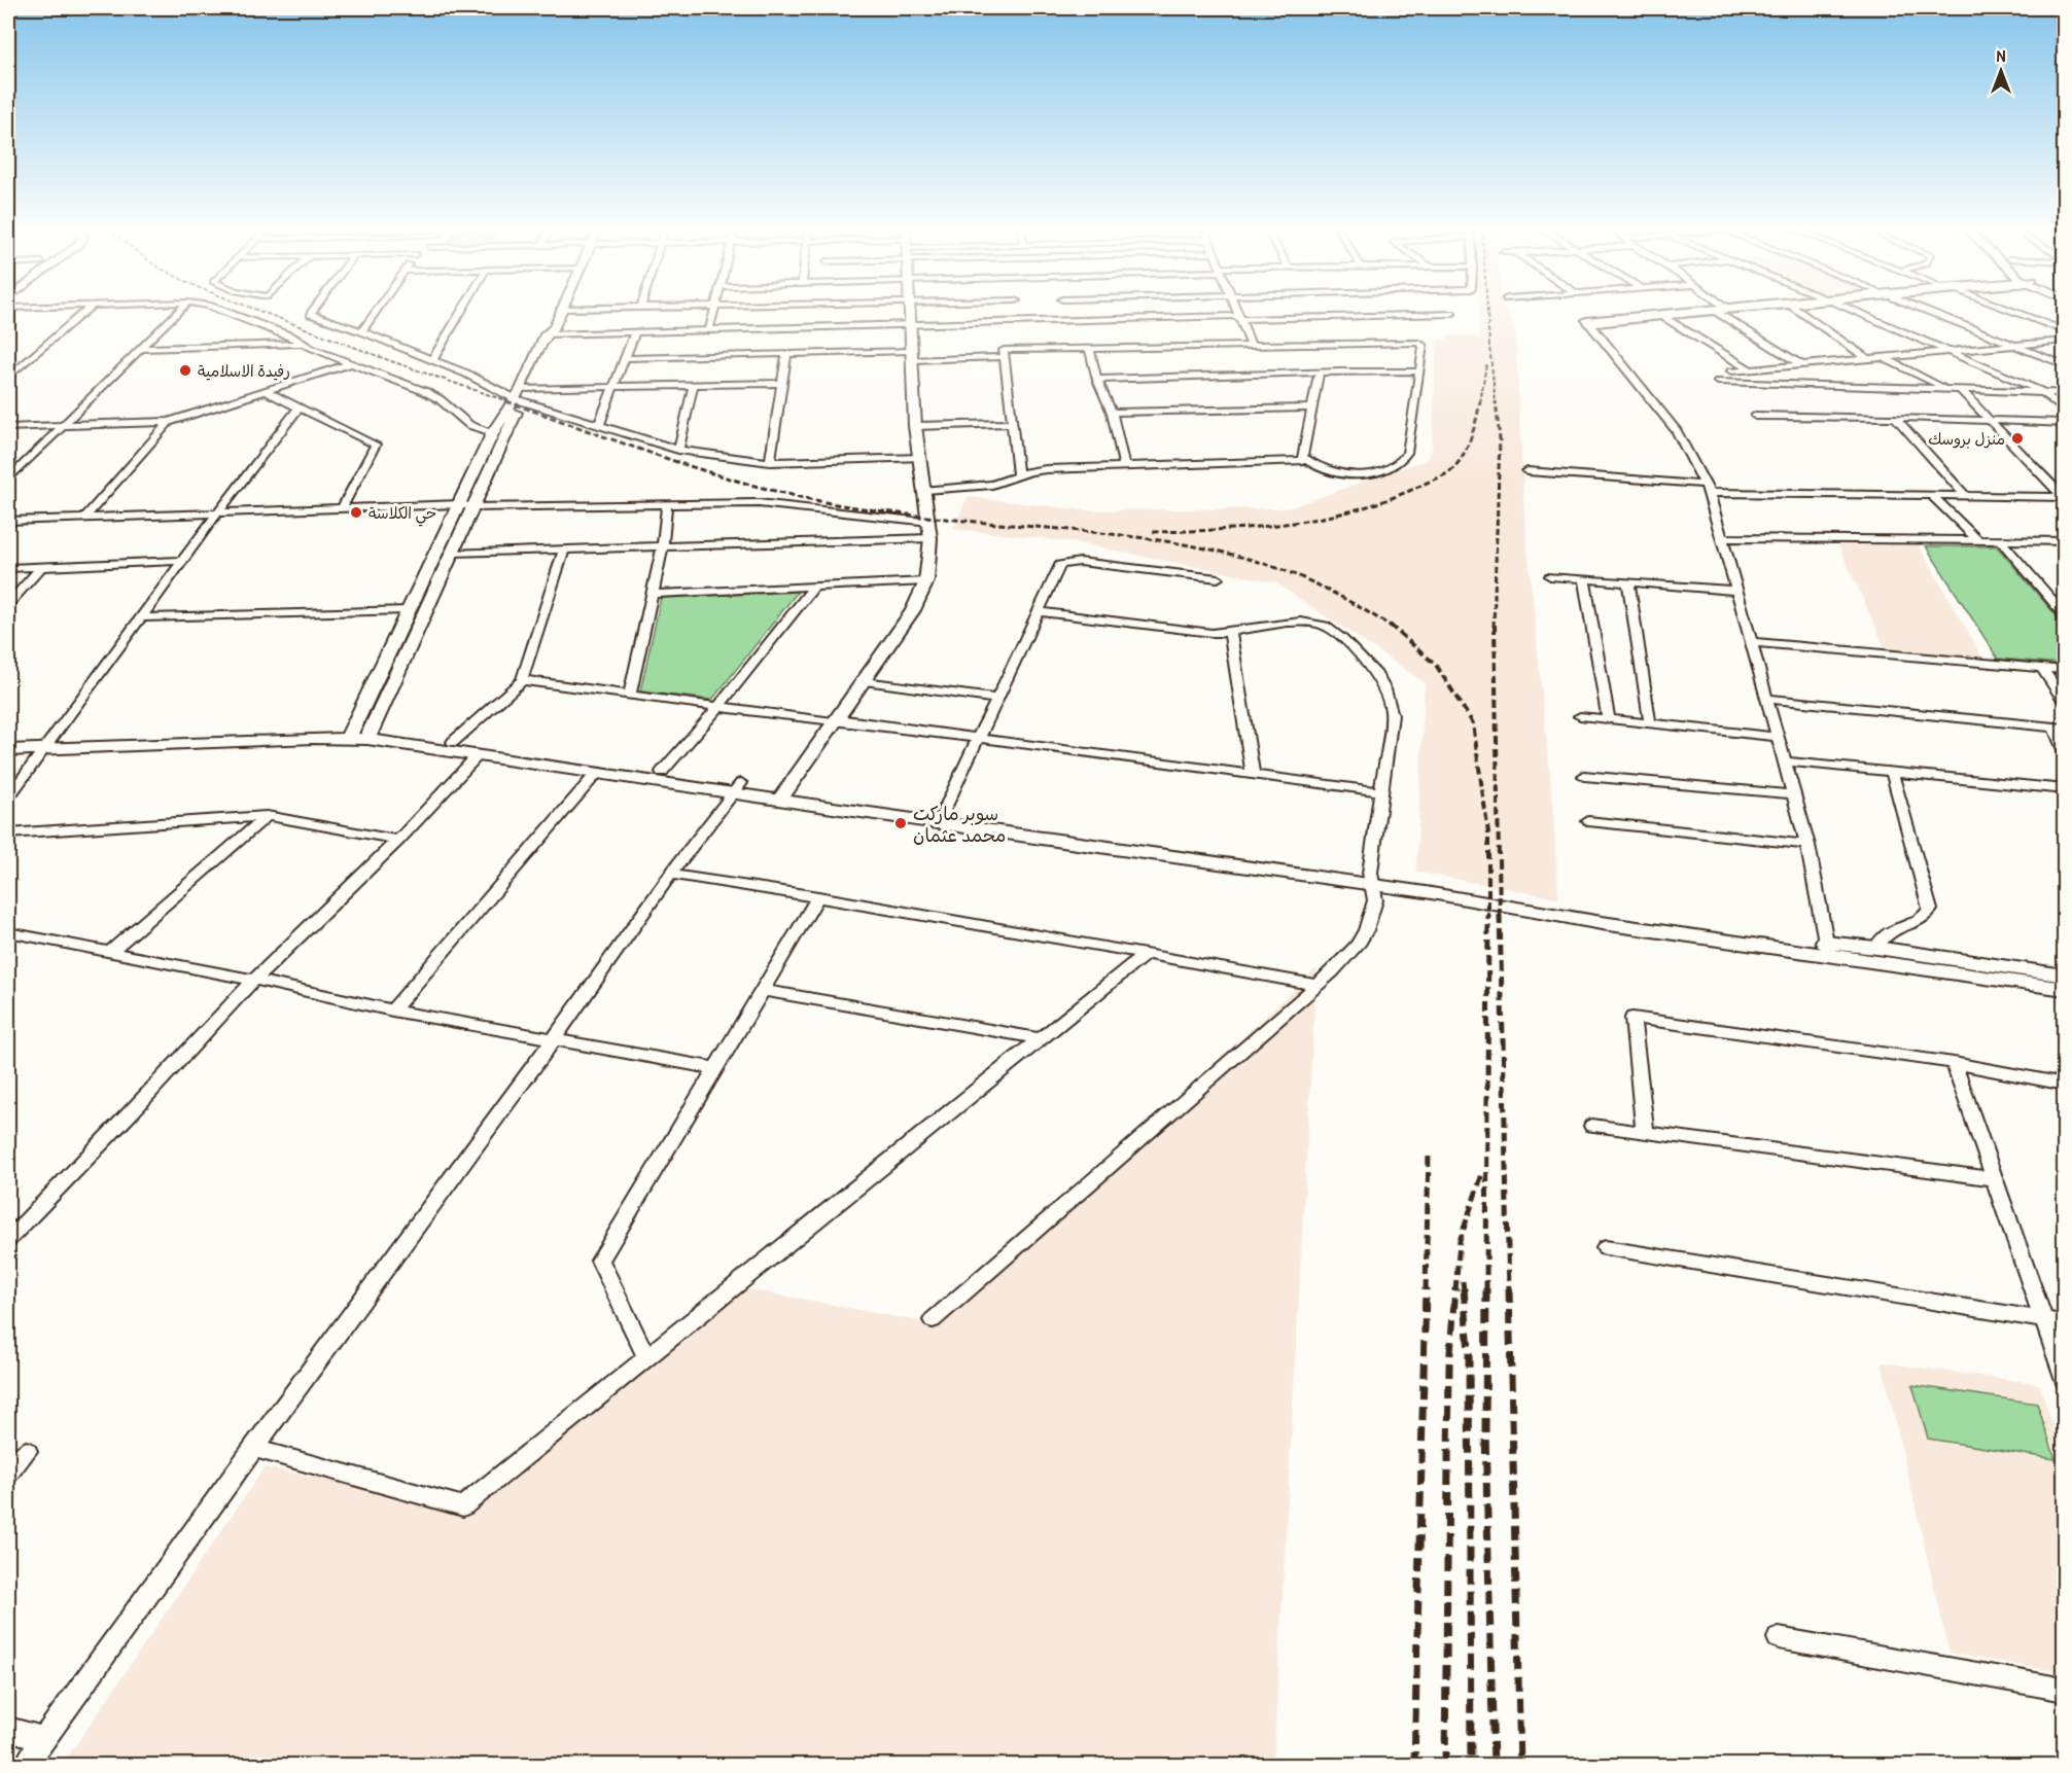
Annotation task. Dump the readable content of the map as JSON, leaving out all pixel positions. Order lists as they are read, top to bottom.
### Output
{
  "places": [
    "رفيدة الاسلامية",
    "منزل بروسك",
    "حي الكلاسة",
    "سوبر ماركت محمد عثمان"
  ],
  "north": "top"
}
